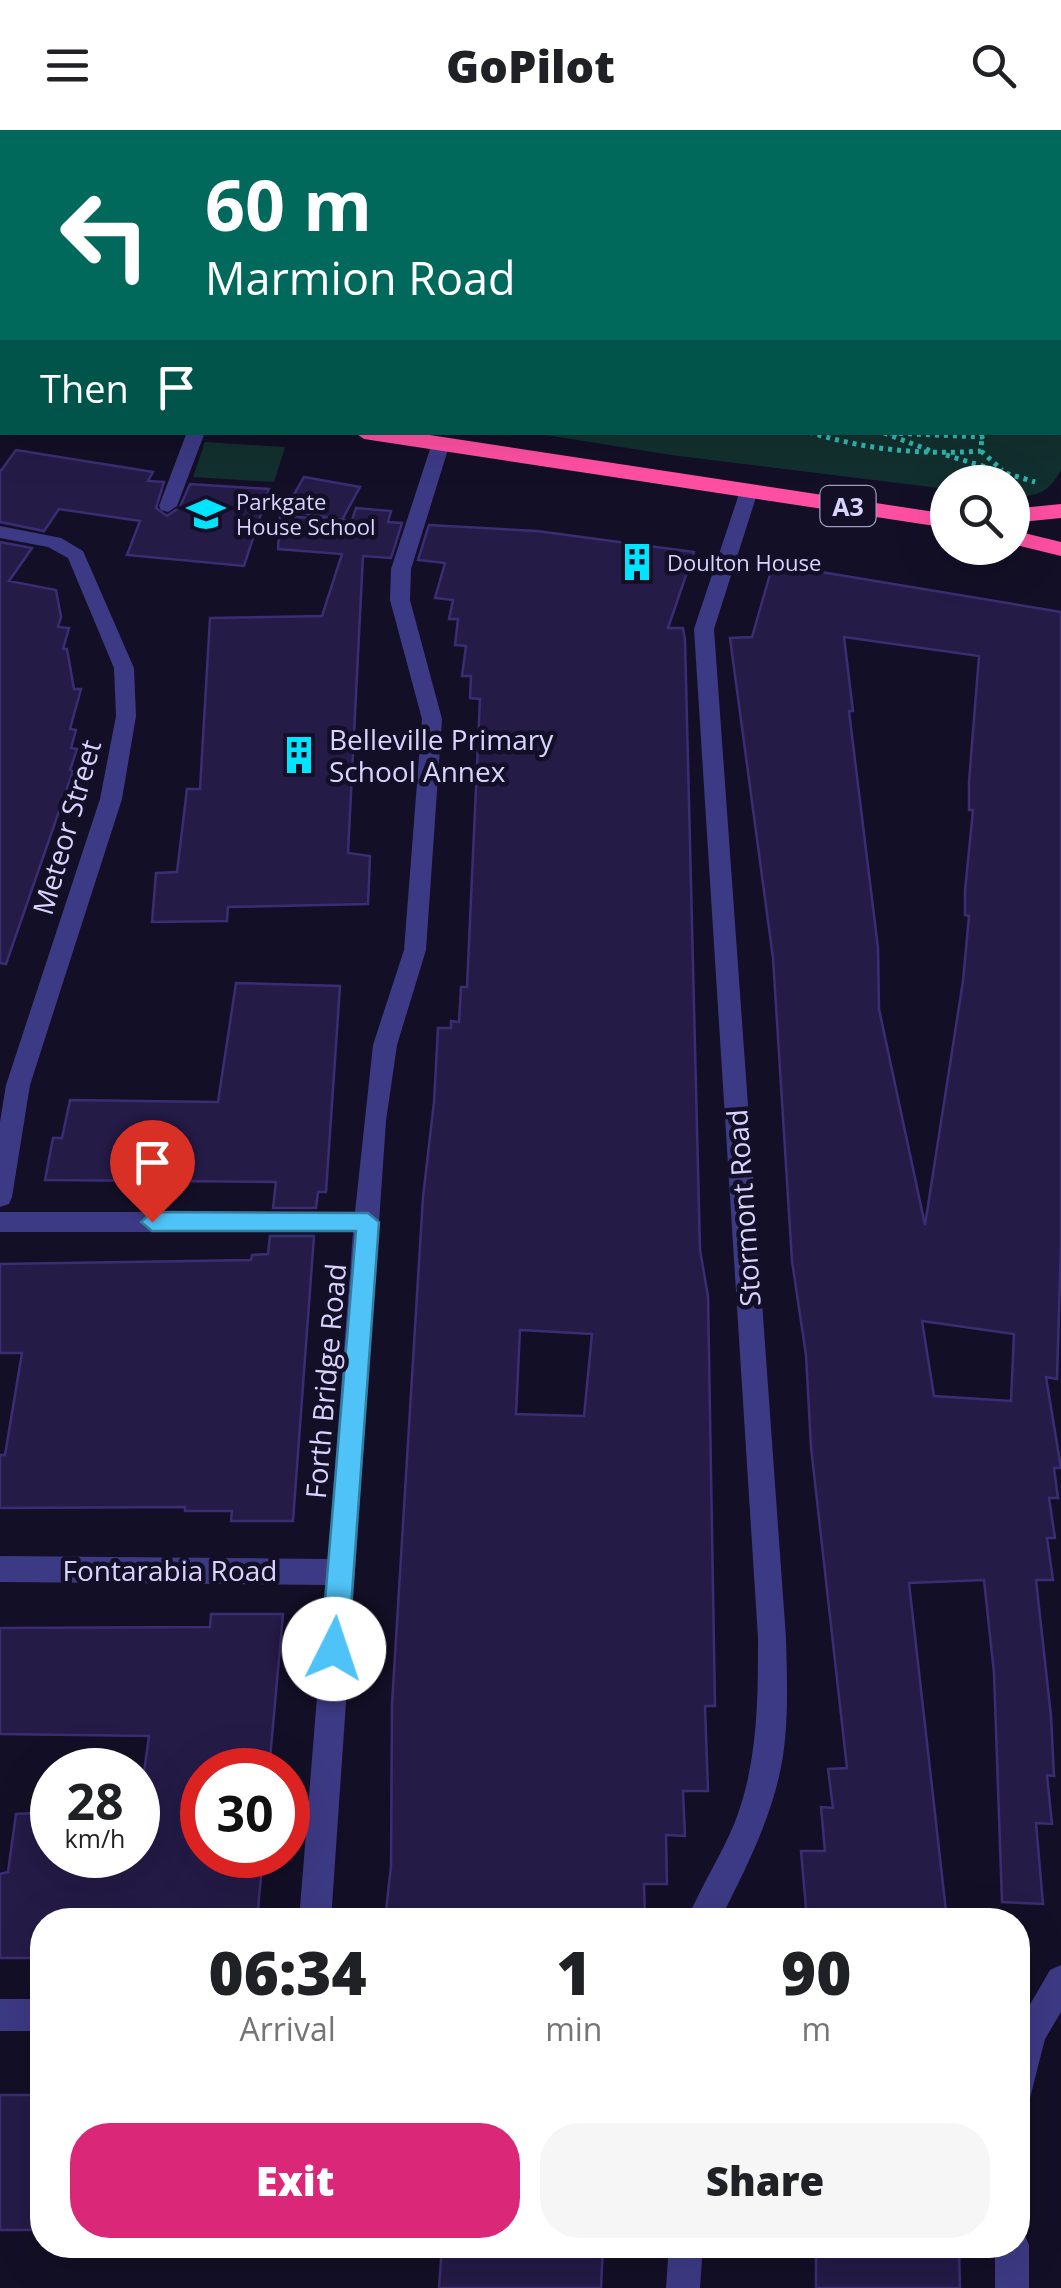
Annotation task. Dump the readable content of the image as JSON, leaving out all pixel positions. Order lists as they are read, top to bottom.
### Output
{
  "streets": {
    "highway": ["A3"],
    "street": [
      "Meteor Street",
      "Stormont Road",
      "Forth Bridge Road",
      "Fontarabia Road"
    ]
  },
  "crossings": [
    ["A3", "Stormont Road"],
    ["A3", "Forth Bridge Road"],
    ["Forth Bridge Road", "Fontarabia Road"]
  ],
  "places": {
    "school or university": ["Parkgate House School"],
    "building": ["Doulton House", "Belleville Primary School Annex"]
  },
  "page": {
    "header": "GoPilot",
    "turn": ["60 m", "Marmion Road"],
    "then": "Then",
    "speed": "28 km/h",
    "limit": "30",
    "eta": [
      "06:34",
      "Arrival",
      "1",
      "min",
      "90",
      "m"
    ],
    "buttons": ["Exit", "Share"]
  }
}
